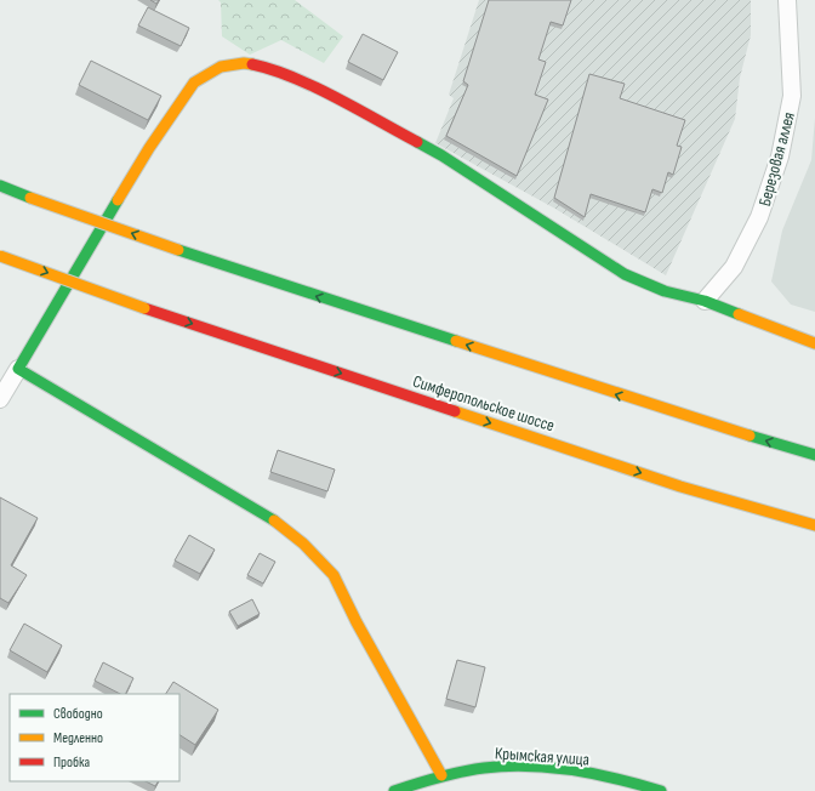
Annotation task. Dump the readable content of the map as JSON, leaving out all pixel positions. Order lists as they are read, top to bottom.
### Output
{
  "streets": {
    "main road": ["Симферопольское шоссе", "Крымская улица"],
    "street": ["Березовая аллея"]
  },
  "legend": ["Свободно", "Медленно", "Пробка"]
}
